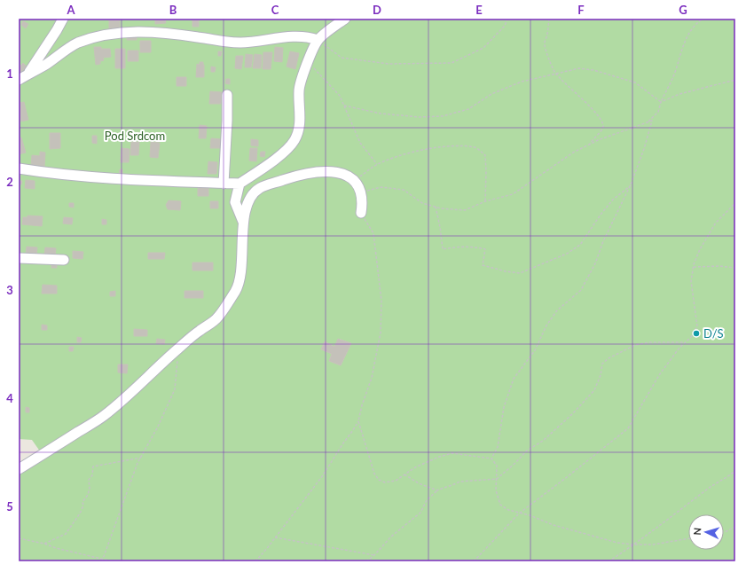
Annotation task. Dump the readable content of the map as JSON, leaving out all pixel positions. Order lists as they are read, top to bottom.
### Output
{
  "parks": ["Pod Srdcom"],
  "places": ["D/S"],
  "north": "left",
  "grid": {
    "columns": [
      "A",
      "B",
      "C",
      "D",
      "E",
      "F",
      "G"
    ],
    "rows": [
      "1",
      "2",
      "3",
      "4",
      "5"
    ]
  }
}
